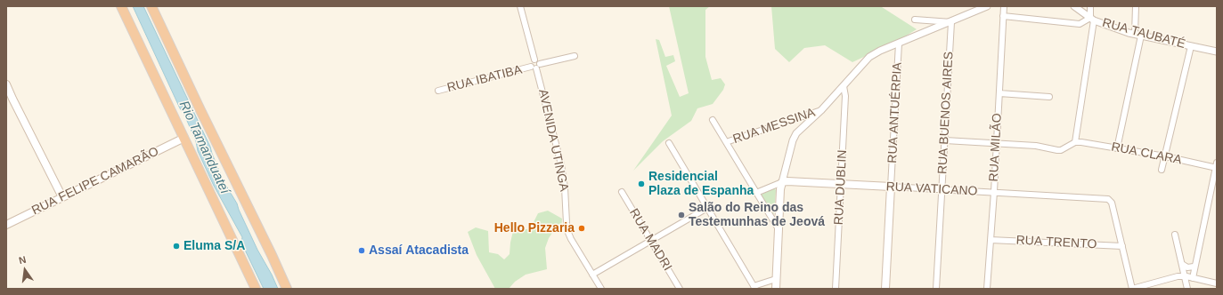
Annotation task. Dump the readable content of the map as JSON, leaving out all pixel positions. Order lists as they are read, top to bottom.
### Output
{
  "streets": {
    "main road": ["RUA ANTUÉRPIA", "RUA FELIPE CAMARÃO", "RUA VATICANO"],
    "street": [
      "RUA TAUBATÉ",
      "RUA IBATIBA",
      "RUA BUENOS AIRES",
      "RUA MESSINA",
      "AVENIDA UTINGA",
      "RUA MILÃO",
      "RUA CLARA",
      "RUA DUBLIN",
      "RUA MADRI",
      "RUA TRENTO"
    ]
  },
  "crossings": [
    ["RUA IBATIBA", "AVENIDA UTINGA"],
    ["RUA ANTUÉRPIA", "RUA VATICANO"],
    ["RUA BUENOS AIRES", "RUA VATICANO"],
    ["RUA MILÃO", "RUA VATICANO"],
    ["RUA MILÃO", "RUA TRENTO"],
    ["RUA DUBLIN", "RUA VATICANO"],
    ["RUA VATICANO", "RUA TRENTO"]
  ],
  "water": ["Rio Tamanduateí"],
  "places": [
    "Residencial Plaza de Espanha",
    "Salão do Reino das Testemunhas de Jeová",
    "Hello Pizzaria",
    "Eluma S/A",
    "Assaí Atacadista"
  ],
  "north": "top"
}
